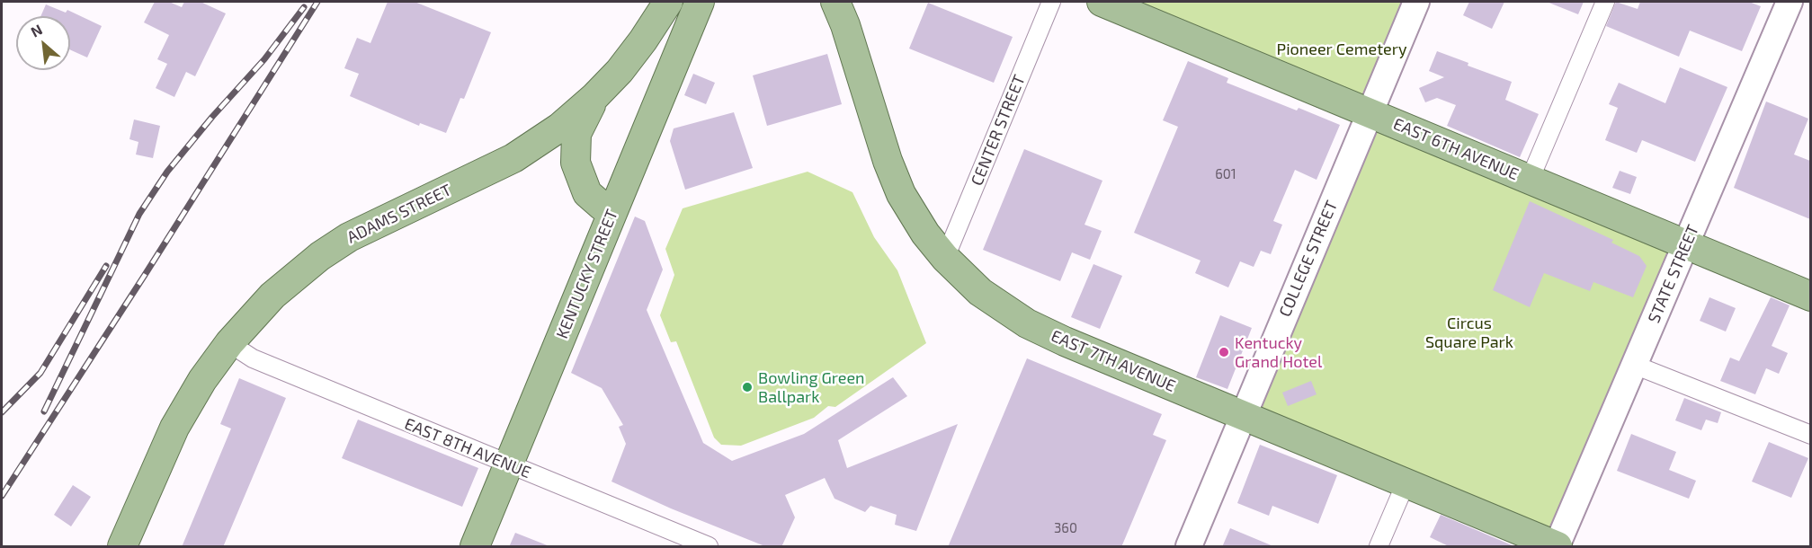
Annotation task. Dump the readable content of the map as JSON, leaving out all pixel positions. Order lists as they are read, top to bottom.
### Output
{
  "streets": {
    "main road": [
      "EAST 6TH AVENUE",
      "ADAMS STREET",
      "KENTUCKY STREET",
      "EAST 7TH AVENUE"
    ],
    "street": [
      "CENTER STREET",
      "COLLEGE STREET",
      "STATE STREET",
      "EAST 8TH AVENUE"
    ]
  },
  "crossings": [
    ["CENTER STREET", "EAST 7TH AVENUE"],
    ["EAST 6TH AVENUE", "COLLEGE STREET"],
    ["EAST 6TH AVENUE", "STATE STREET"],
    ["ADAMS STREET", "EAST 8TH AVENUE"],
    ["COLLEGE STREET", "EAST 7TH AVENUE"],
    ["KENTUCKY STREET", "EAST 8TH AVENUE"],
    ["STATE STREET", "EAST 7TH AVENUE"]
  ],
  "parks": ["Pioneer Cemetery", "Circus Square Park"],
  "places": ["Kentucky Grand Hotel", "Bowling Green Ballpark"],
  "house_numbers": ["601", "360"],
  "north": "top left"
}
